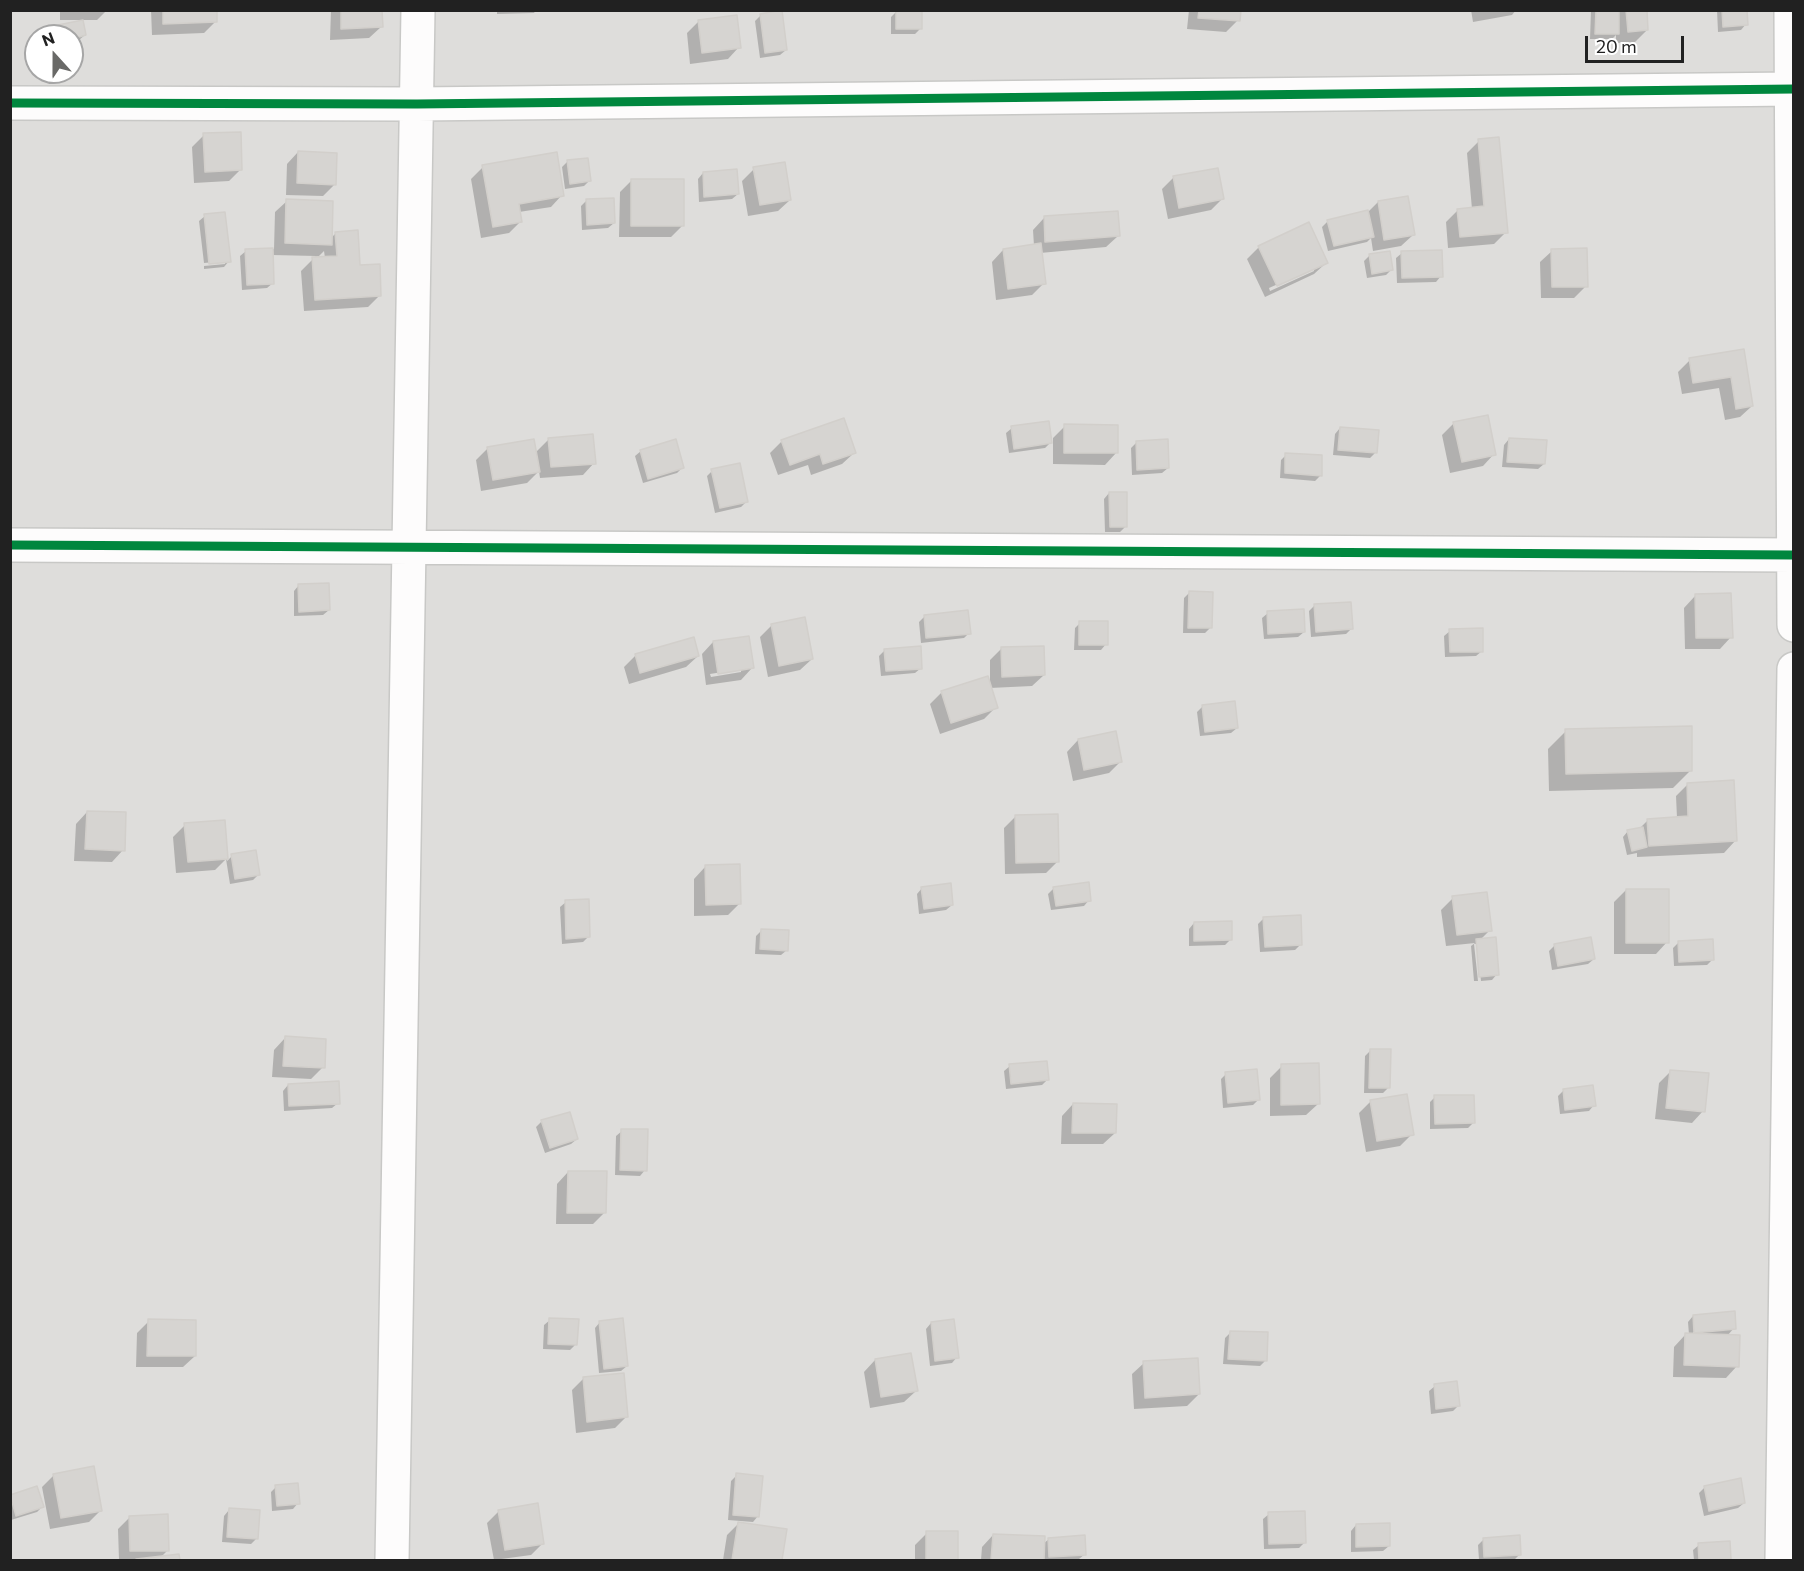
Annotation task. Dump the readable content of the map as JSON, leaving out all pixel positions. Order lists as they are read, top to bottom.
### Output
{
  "scale_bar": "20 m",
  "north": "top"
}
